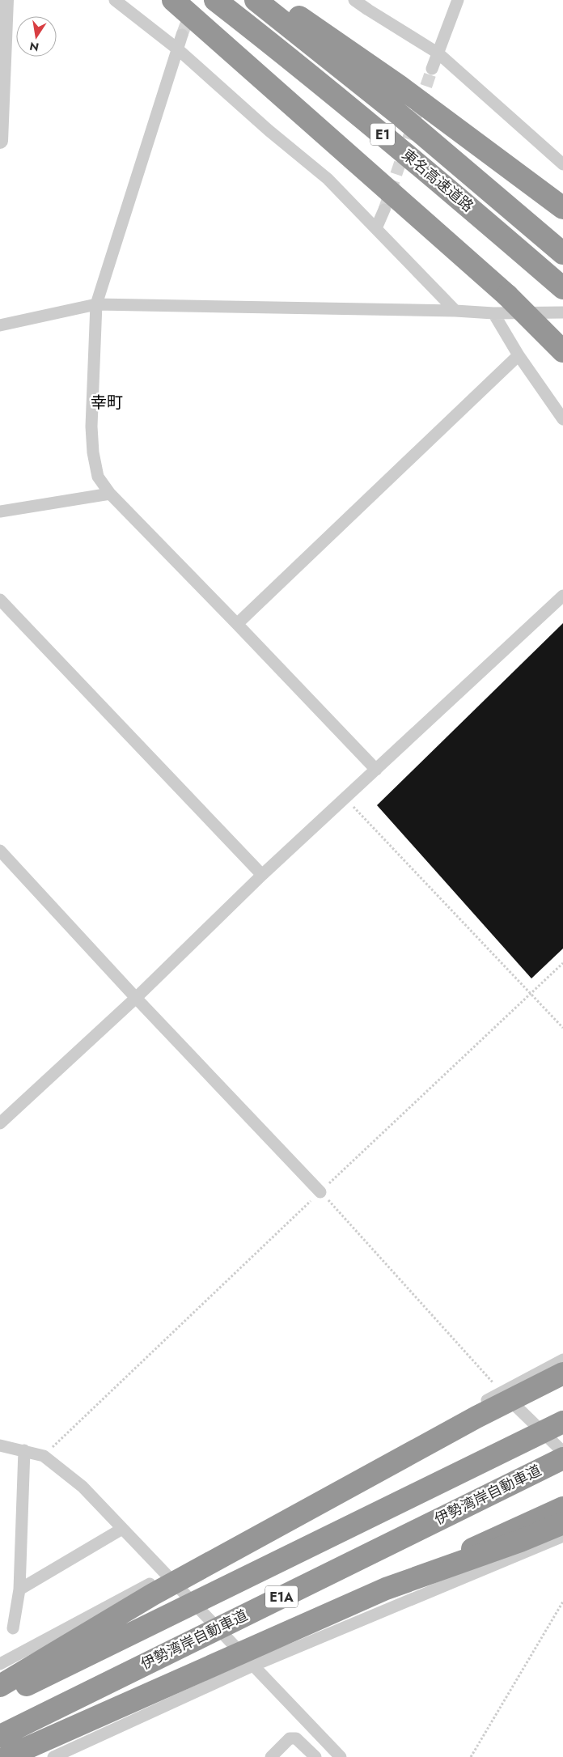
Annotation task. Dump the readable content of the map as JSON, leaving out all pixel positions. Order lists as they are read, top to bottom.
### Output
{
  "streets": {
    "highway": [
      "E1",
      "東名高速道路",
      "伊勢湾岸自動車道",
      "E1A"
    ]
  },
  "districts": ["幸町"],
  "north": "bottom"
}
